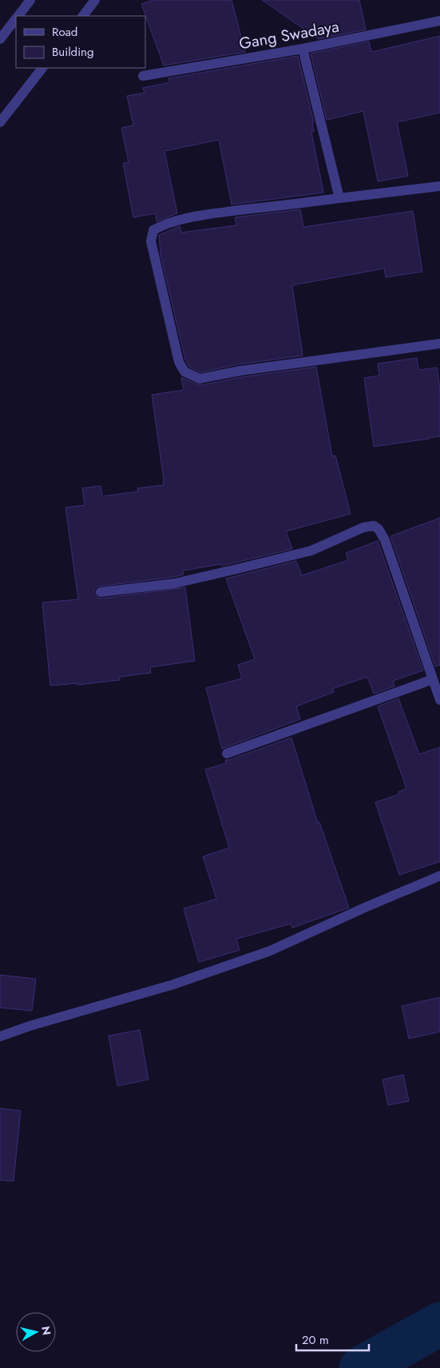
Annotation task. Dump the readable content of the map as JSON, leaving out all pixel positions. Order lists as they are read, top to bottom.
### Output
{
  "streets": {
    "street": ["Gang Swadaya"]
  },
  "legend": ["Road", "Building"],
  "scale_bar": "20 m",
  "north": "right"
}
